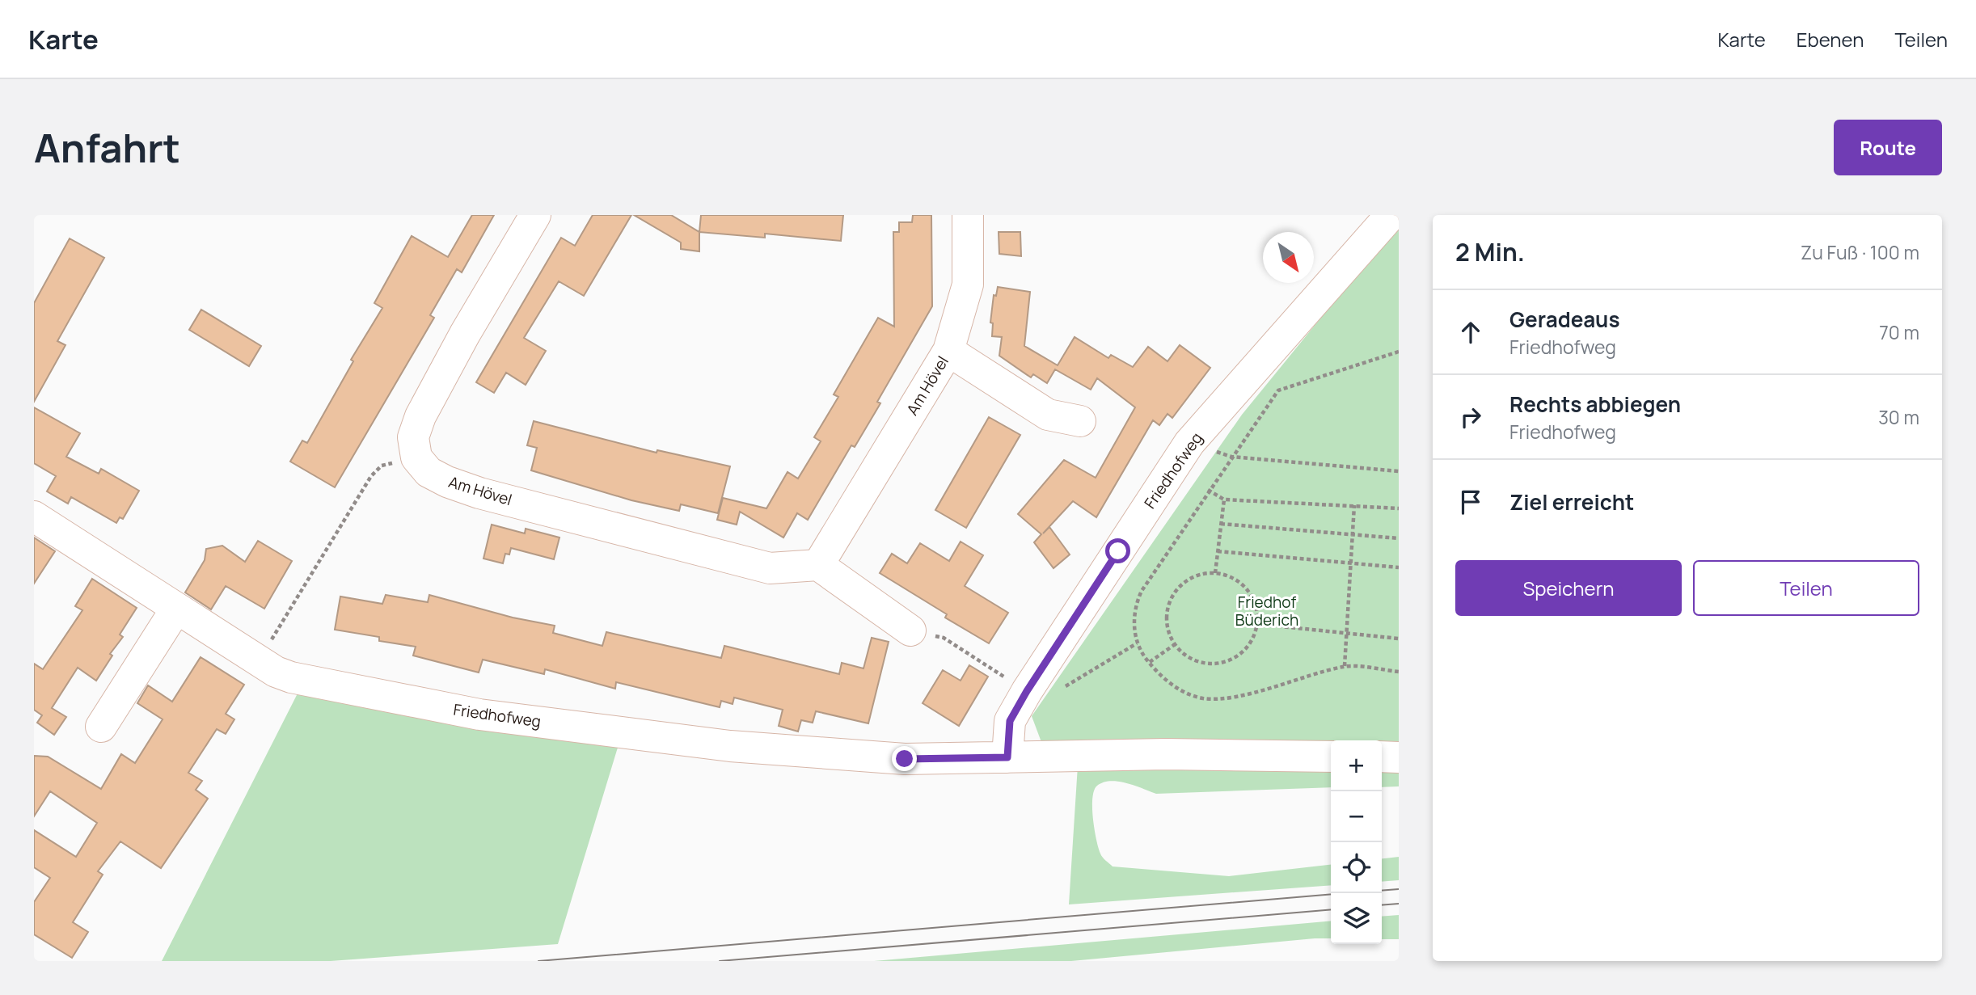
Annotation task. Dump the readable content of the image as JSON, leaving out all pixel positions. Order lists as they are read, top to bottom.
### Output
{
  "streets": {
    "street": ["Am Hövel", "Friedhofweg"]
  },
  "parks": ["Friedhof Büderich"],
  "north": "bottom right",
  "page": {
    "header": "Karte",
    "nav": ["Karte", "Ebenen", "Teilen"],
    "buttons": [
      "Route",
      ["Speichern", "Teilen"]
    ],
    "title": "Anfahrt",
    "heading": ["2 Min.", "Zu Fuß · 100 m"],
    "list": [
      ["Geradeaus", "Friedhofweg", "70 m"],
      ["Rechts abbiegen", "Friedhofweg", "30 m"],
      "Ziel erreicht"
    ],
    "map_buttons": ["+", "−"]
  }
}
